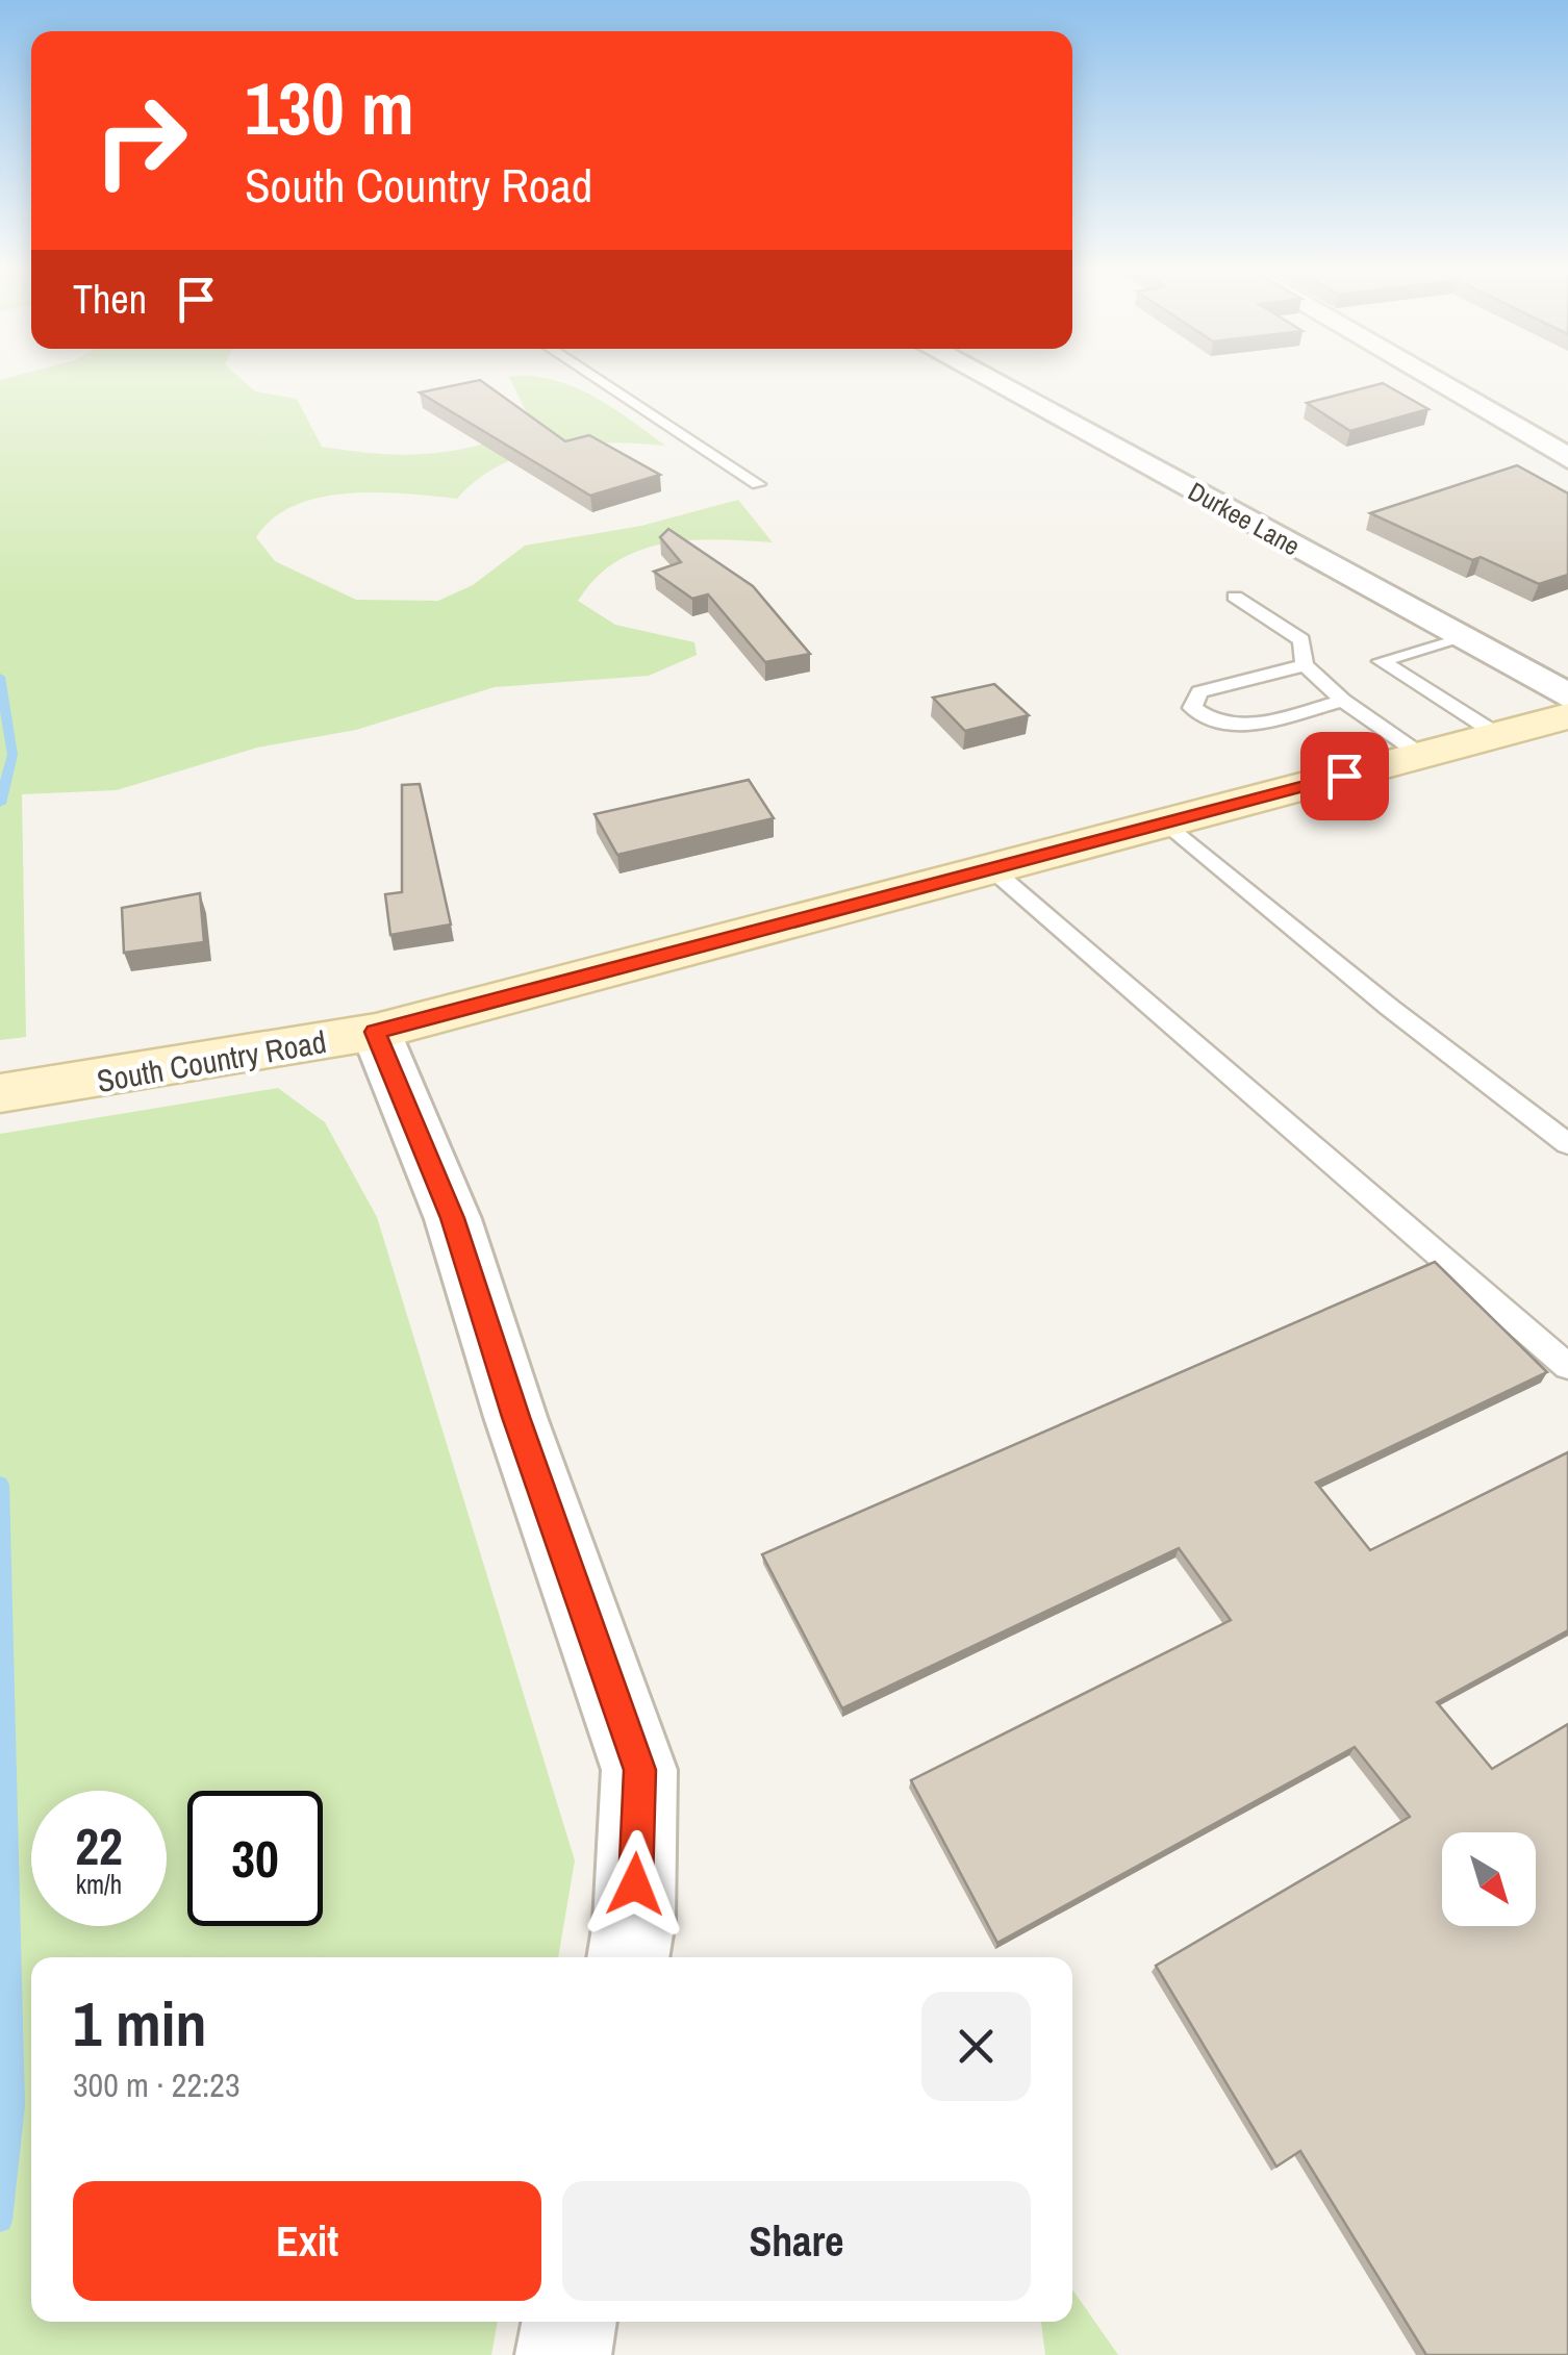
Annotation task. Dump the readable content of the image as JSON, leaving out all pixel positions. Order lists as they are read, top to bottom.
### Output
{
  "streets": {
    "main road": ["South Country Road"],
    "street": ["Durkee Lane"]
  },
  "north": "bottom right",
  "page": {
    "turn": ["130 m", "South Country Road"],
    "then": "Then",
    "speed": "22 km/h",
    "limit": "30",
    "heading": ["1 min", "300 m · 22:23"],
    "buttons": ["Exit", "Share"]
  }
}
